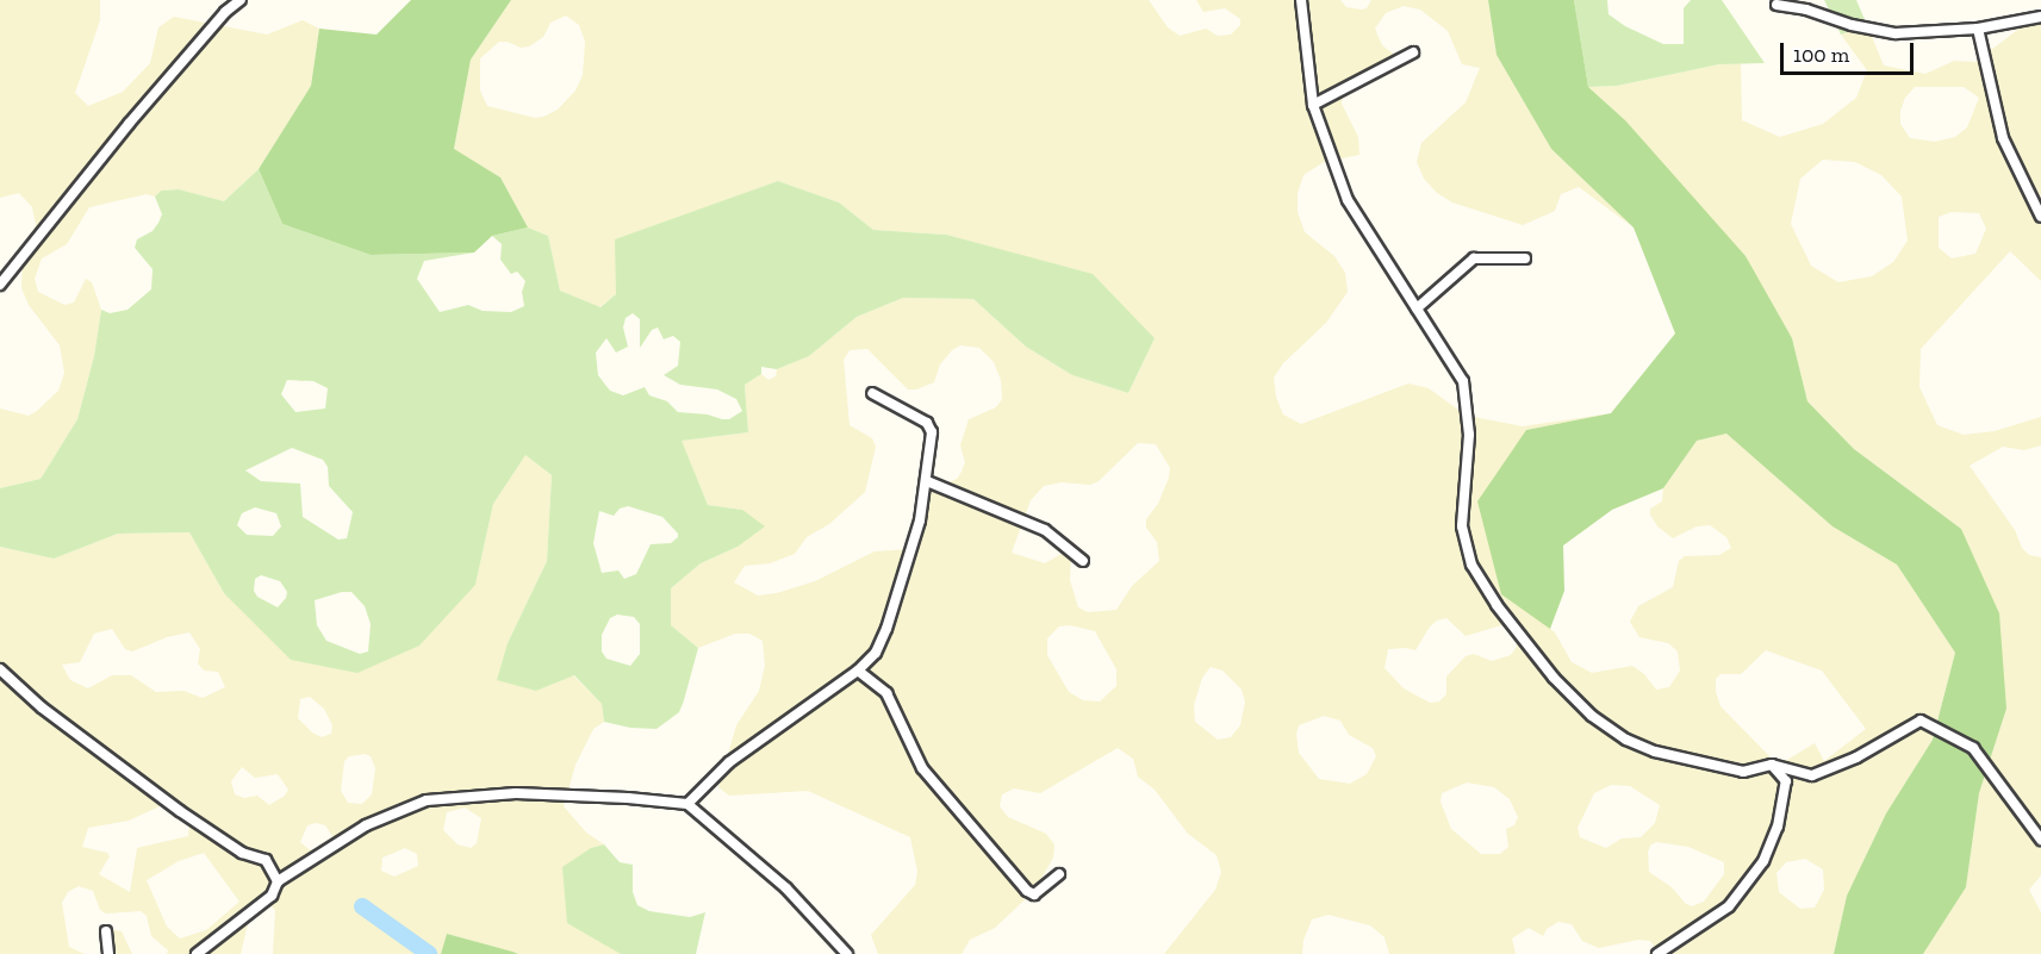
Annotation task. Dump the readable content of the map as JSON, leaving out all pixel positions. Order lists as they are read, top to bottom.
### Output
{
  "scale_bar": "100 m"
}
